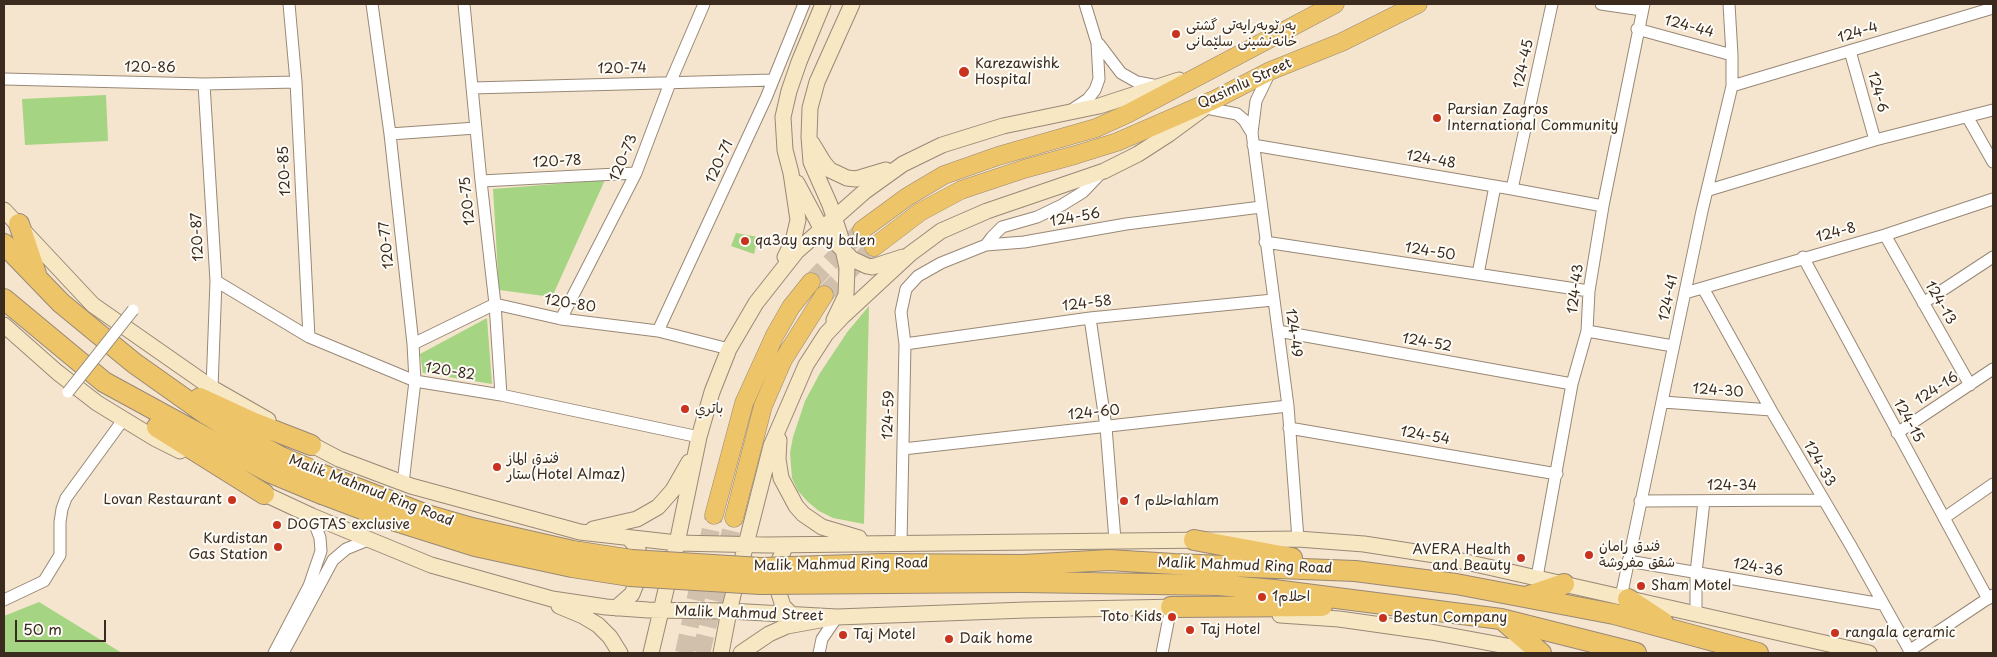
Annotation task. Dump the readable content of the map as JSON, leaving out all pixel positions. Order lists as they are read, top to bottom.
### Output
{
  "streets": {
    "highway": ["Malik Mahmud Ring Road"],
    "main road": ["Qasimlu Street", "Malik Mahmud Street"],
    "street": [
      "124-44",
      "124-4",
      "124-45",
      "120-86",
      "120-74",
      "124-6",
      "120-73",
      "124-48",
      "120-78",
      "120-71",
      "120-85",
      "120-75",
      "124-56",
      "124-8",
      "120-87",
      "120-77",
      "124-50",
      "124-43",
      "124-41",
      "124-13",
      "120-80",
      "124-58",
      "124-49",
      "124-52",
      "120-82",
      "124-16",
      "124-30",
      "124-60",
      "124-59",
      "124-15",
      "124-54",
      "124-33",
      "124-34",
      "124-36"
    ]
  },
  "crossings": [
    ["124-44", "124-43"],
    ["124-44", "124-41"],
    ["124-4", "124-6"],
    ["124-4", "124-41"],
    ["124-45", "124-48"],
    ["120-86", "120-85"],
    ["120-86", "120-87"],
    ["120-74", "120-73"],
    ["120-74", "120-71"],
    ["120-74", "120-75"],
    ["Qasimlu Street", "124-49"],
    ["120-73", "120-78"],
    ["120-73", "120-80"],
    ["124-48", "124-43"],
    ["124-48", "124-49"],
    ["120-78", "120-75"],
    ["120-71", "120-80"],
    ["120-85", "120-82"],
    ["120-75", "120-80"],
    ["120-75", "120-82"],
    ["124-56", "124-49"],
    ["124-56", "124-59"],
    ["124-8", "124-41"],
    ["124-8", "124-13"],
    ["124-8", "124-15"],
    ["124-8", "124-33"],
    ["120-87", "120-82"],
    ["120-77", "120-82"],
    ["124-50", "124-43"],
    ["124-50", "124-49"],
    ["124-43", "124-52"],
    ["124-43", "124-54"],
    ["124-41", "124-30"],
    ["124-41", "124-34"],
    ["124-41", "124-36"],
    ["124-13", "124-16"],
    ["124-58", "124-49"],
    ["124-58", "124-59"],
    ["124-49", "124-52"],
    ["124-49", "124-60"],
    ["124-49", "124-54"],
    ["124-16", "124-15"],
    ["124-30", "124-33"],
    ["124-60", "124-59"],
    ["124-33", "124-34"],
    ["124-33", "124-36"]
  ],
  "places": [
    "بەرێوبەرایەتی گشتی خانەنشینی سلێمانی",
    "Karezawishk ‌Hospital",
    "Parsian Zagros International Community",
    "qa3ay asny balen",
    "باتري",
    "فندق الماز ستار(Hotel Almaz)",
    "Lovan Restaurant",
    "احلام 1ahlam",
    "DOGTAS exclusive",
    "Kurdistan Gas Station",
    "فندق رامان شقق مفروشة",
    "AVERA Health and Beauty",
    "Sham Motel",
    "احلام1",
    "Toto Kids",
    "Bestun Company",
    "Taj Hotel",
    "rangala ceramic",
    "Taj Motel",
    "Daik home"
  ],
  "scale_bar": "50 m"
}
